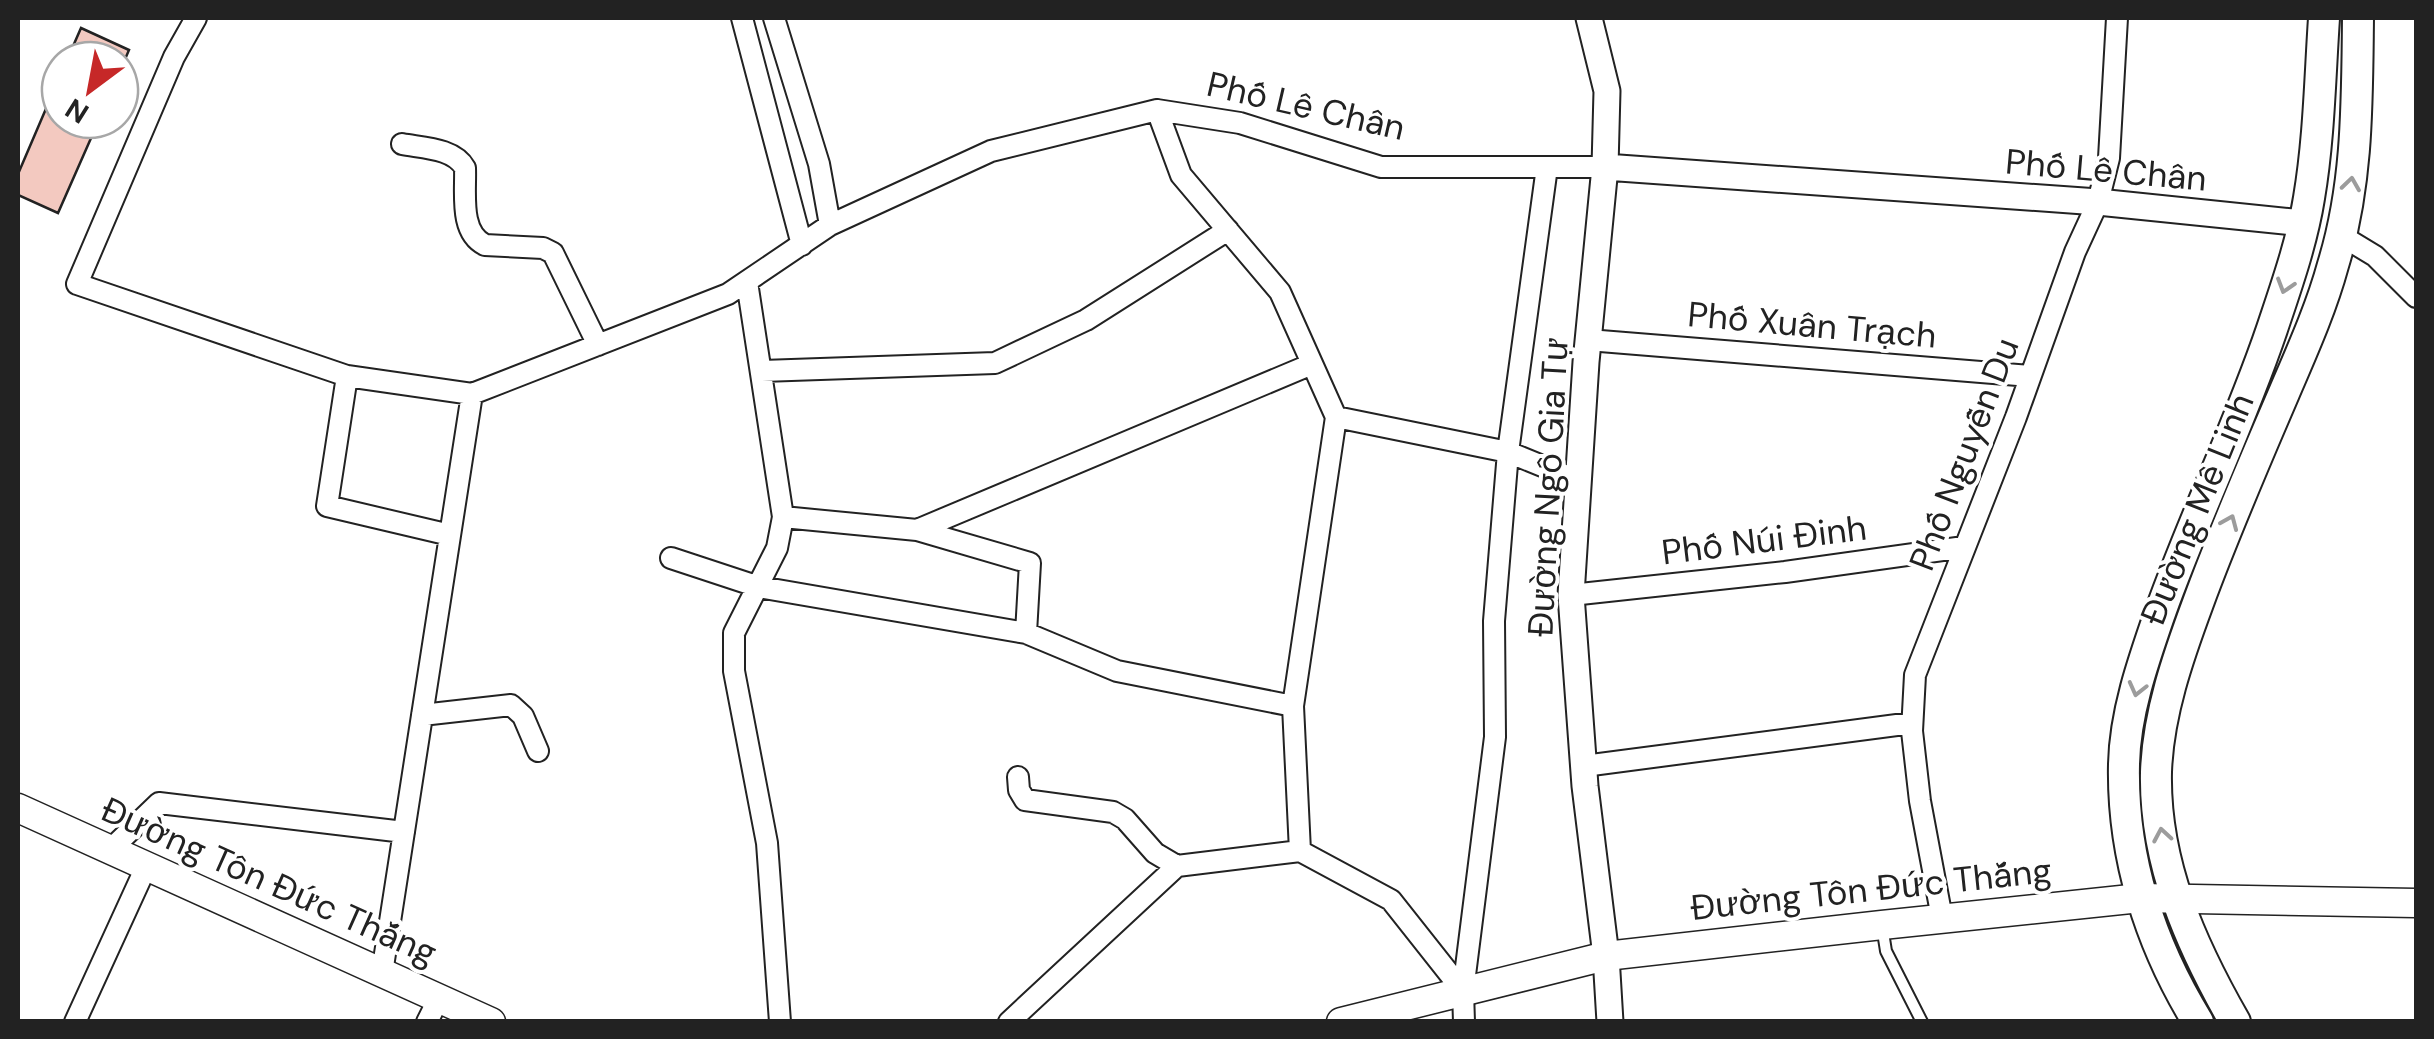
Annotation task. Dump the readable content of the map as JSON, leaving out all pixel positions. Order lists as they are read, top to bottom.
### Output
{
  "streets": {
    "main road": ["Đường Mê Linh", "Đường Tôn Đức Thắng"],
    "street": [
      "Phố Lê Chân",
      "Phố Xuân Trạch",
      "Phố Nguyễn Du",
      "Đường Ngô Gia Tự",
      "Phố Núi Đinh"
    ]
  },
  "crossings": [
    ["Phố Lê Chân", "Phố Nguyễn Du"],
    ["Phố Lê Chân", "Đường Ngô Gia Tự"],
    ["Phố Lê Chân", "Đường Mê Linh"],
    ["Phố Xuân Trạch", "Phố Nguyễn Du"],
    ["Phố Xuân Trạch", "Đường Ngô Gia Tự"],
    ["Phố Nguyễn Du", "Phố Núi Đinh"],
    ["Phố Nguyễn Du", "Đường Tôn Đức Thắng"],
    ["Đường Ngô Gia Tự", "Phố Núi Đinh"],
    ["Đường Ngô Gia Tự", "Đường Tôn Đức Thắng"],
    ["Đường Mê Linh", "Đường Tôn Đức Thắng"]
  ],
  "north": "bottom left"
}
